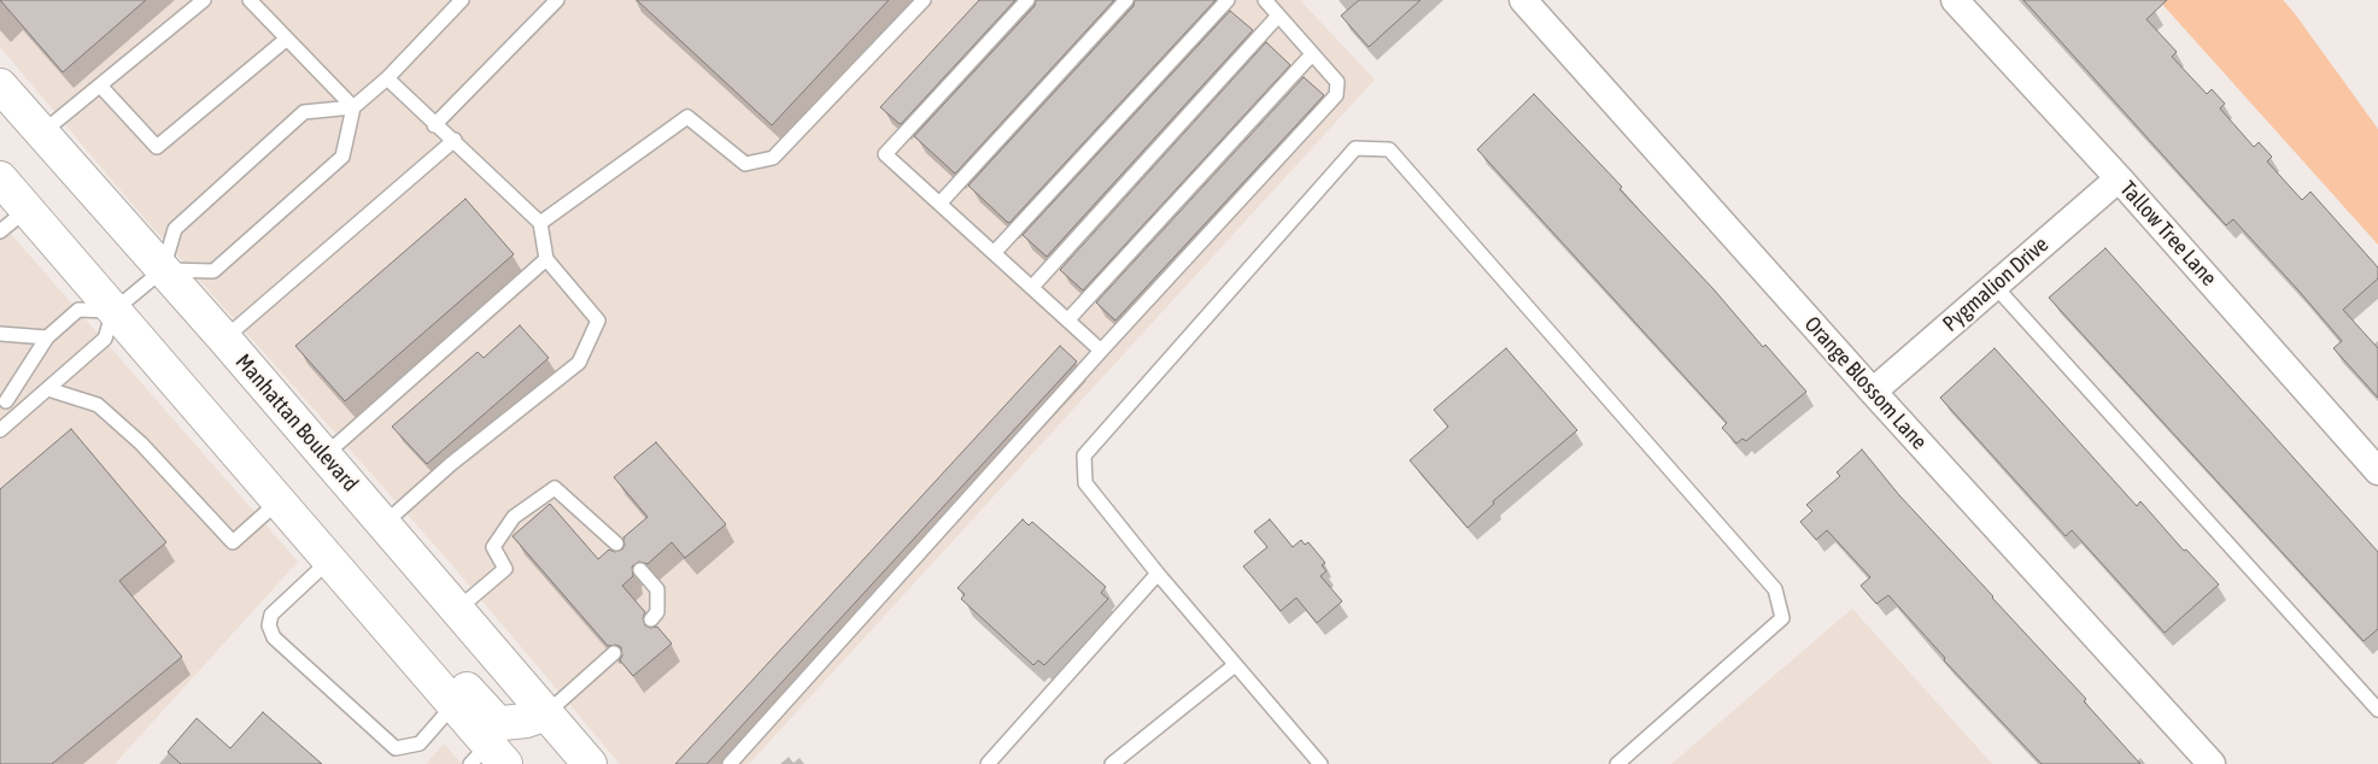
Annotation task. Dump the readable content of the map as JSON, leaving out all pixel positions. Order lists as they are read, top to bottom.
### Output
{
  "streets": {
    "street": [
      "Tallow Tree Lane",
      "Pygmalion Drive",
      "Orange Blossom Lane",
      "Manhattan Boulevard"
    ]
  },
  "crossings": [
    ["Tallow Tree Lane", "Pygmalion Drive"],
    ["Pygmalion Drive", "Orange Blossom Lane"]
  ]
}
